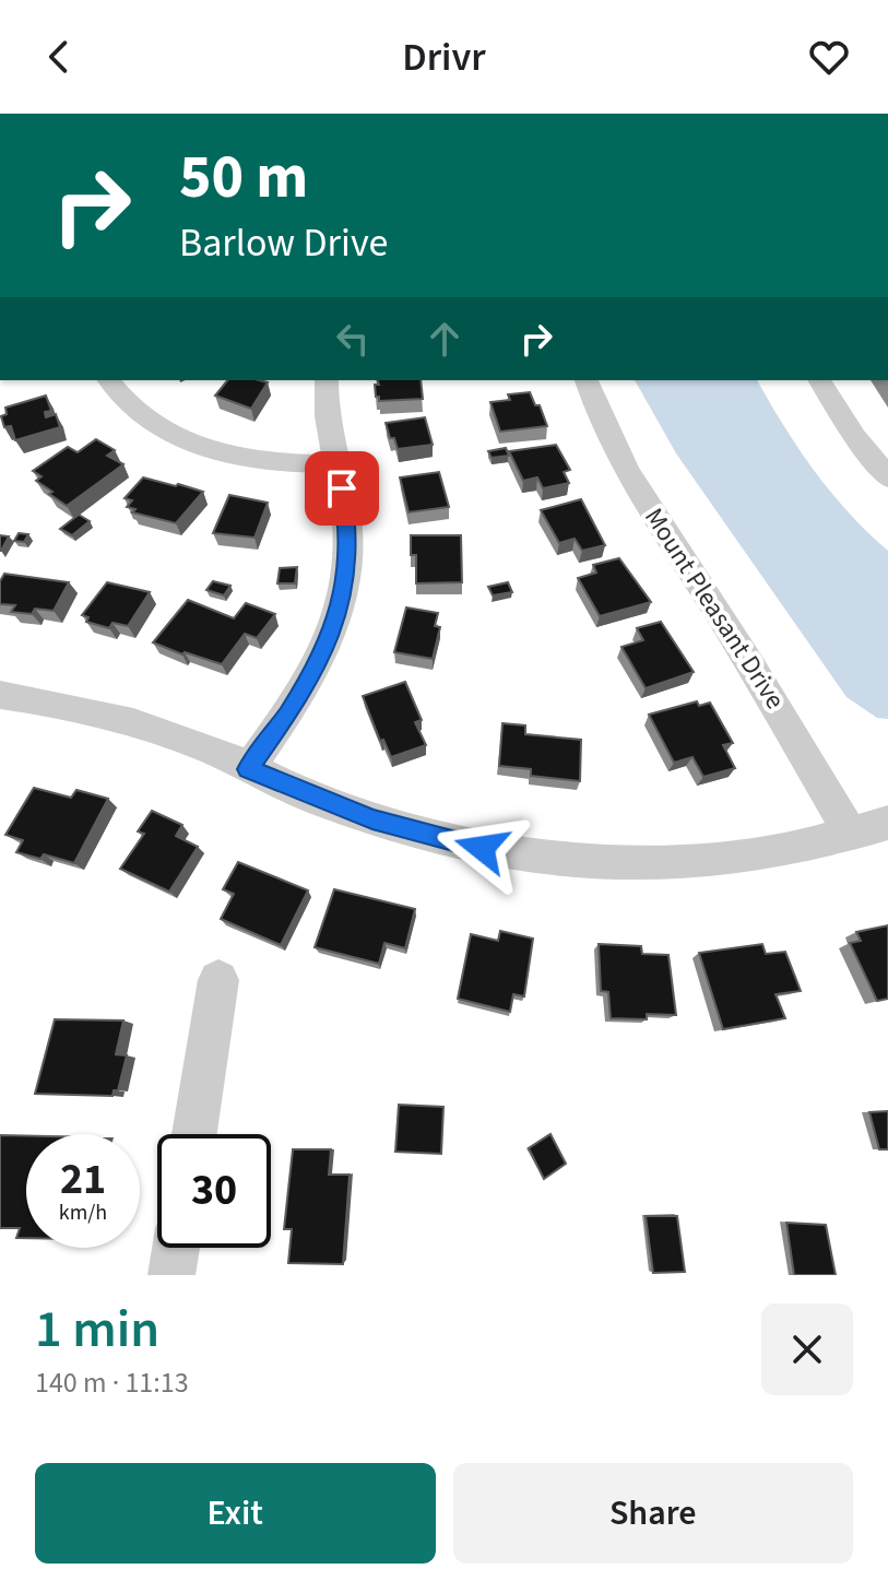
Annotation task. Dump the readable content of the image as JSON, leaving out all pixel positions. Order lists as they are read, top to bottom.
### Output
{
  "streets": {
    "street": ["Mount Pleasant Drive"]
  },
  "page": {
    "header": "Drivr",
    "turn": ["50 m", "Barlow Drive"],
    "speed": "21 km/h",
    "limit": "30",
    "heading": ["1 min", "140 m · 11:13"],
    "buttons": ["Exit", "Share"]
  }
}
